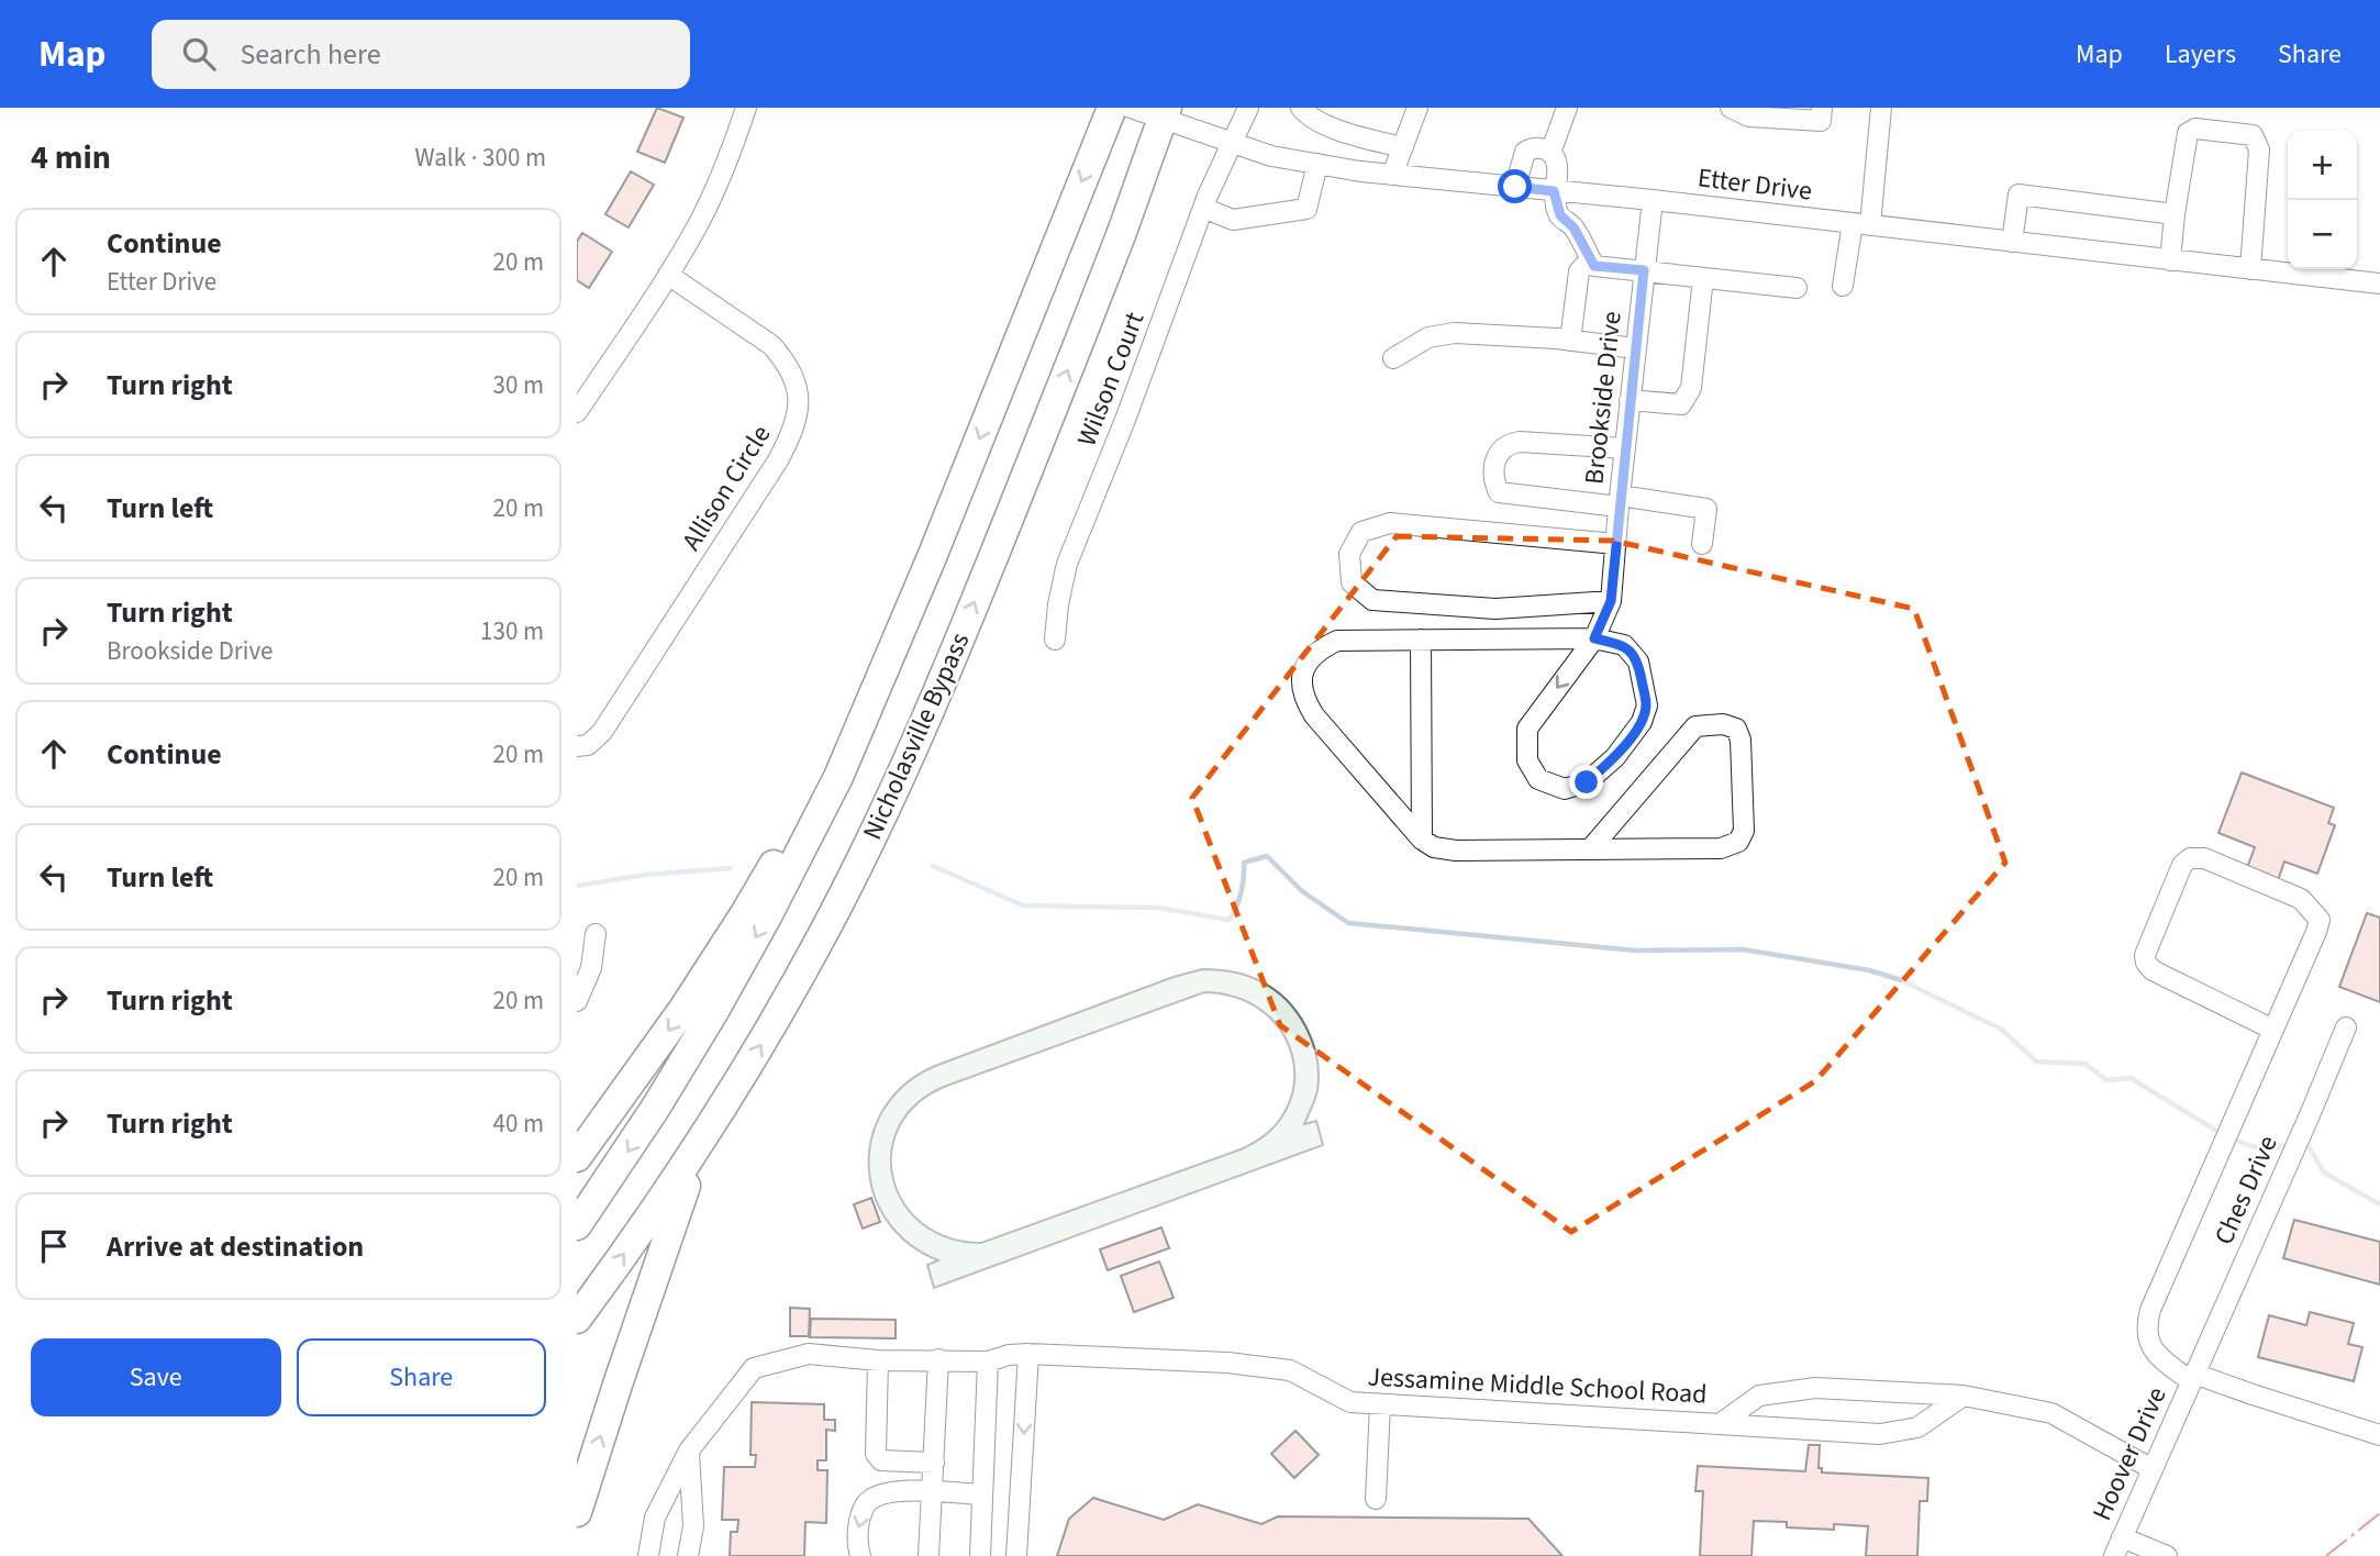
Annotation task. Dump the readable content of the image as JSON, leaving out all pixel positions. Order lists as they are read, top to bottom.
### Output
{
  "streets": {
    "highway": ["Nicholasville Bypass"],
    "street": [
      "Etter Drive",
      "Wilson Court",
      "Brookside Drive",
      "Allison Circle",
      "Ches Drive",
      "Jessamine Middle School Road",
      "Hoover Drive"
    ]
  },
  "crossings": [
    ["Etter Drive", "Wilson Court"],
    ["Etter Drive", "Brookside Drive"],
    ["Etter Drive", "Nicholasville Bypass"],
    ["Ches Drive", "Hoover Drive"],
    ["Jessamine Middle School Road", "Hoover Drive"]
  ],
  "page": {
    "header": "Map",
    "search": "Search here",
    "nav": ["Map", "Layers", "Share"],
    "heading": ["4 min", "Walk · 300 m"],
    "map_buttons": ["+", "−"],
    "list": [
      ["Continue", "Etter Drive", "20 m"],
      ["Turn right", "30 m"],
      ["Turn left", "20 m"],
      ["Turn right", "Brookside Drive", "130 m"],
      ["Continue", "20 m"],
      ["Turn left", "20 m"],
      ["Turn right", "20 m"],
      ["Turn right", "40 m"],
      "Arrive at destination"
    ],
    "buttons": ["Save", "Share"]
  }
}
